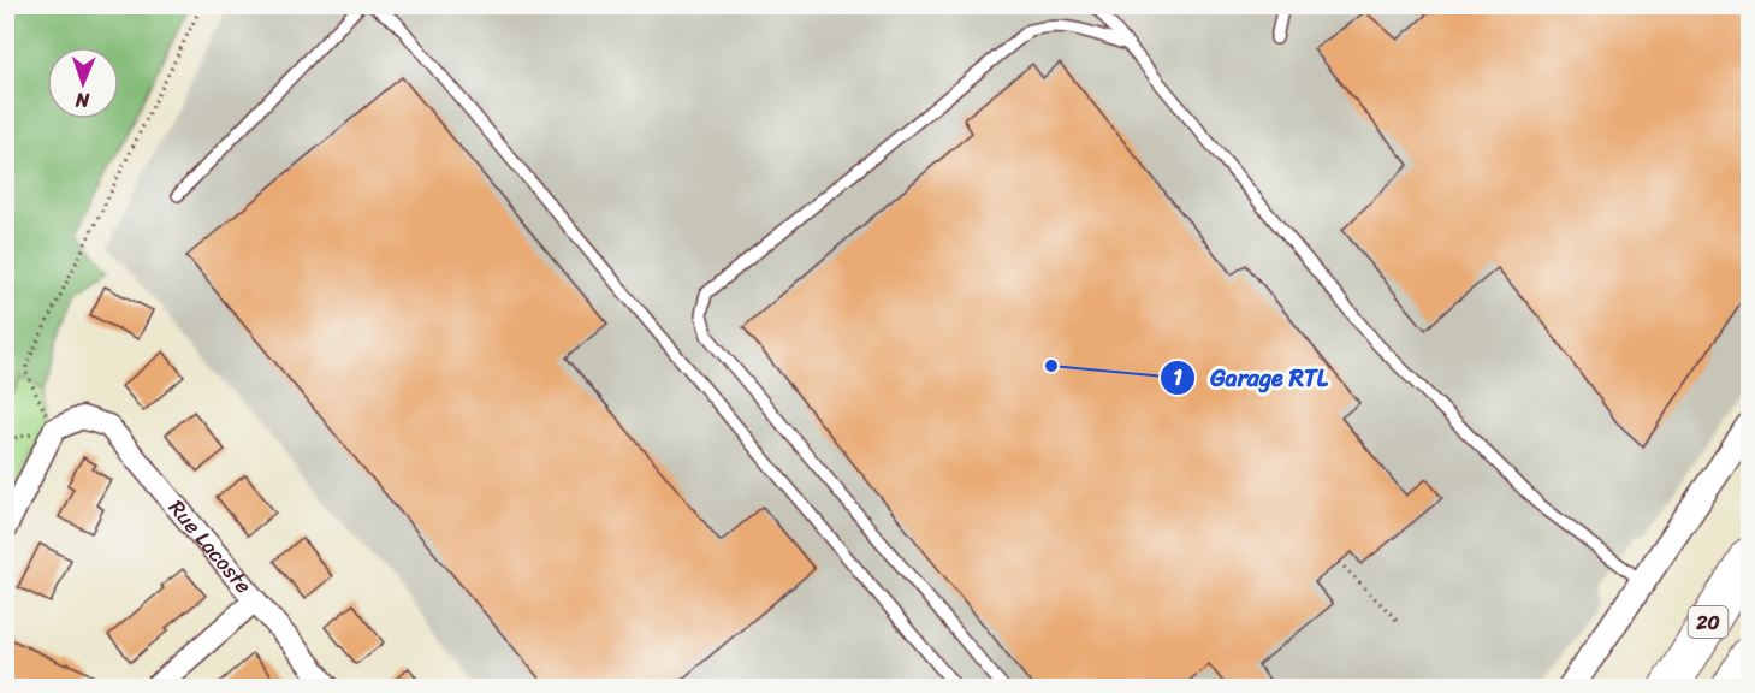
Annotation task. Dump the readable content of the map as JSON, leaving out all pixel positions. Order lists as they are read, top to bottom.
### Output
{
  "streets": {
    "highway": ["20"],
    "street": ["Rue Lacoste"]
  },
  "places": ["Garage RTL"],
  "north": "bottom"
}
